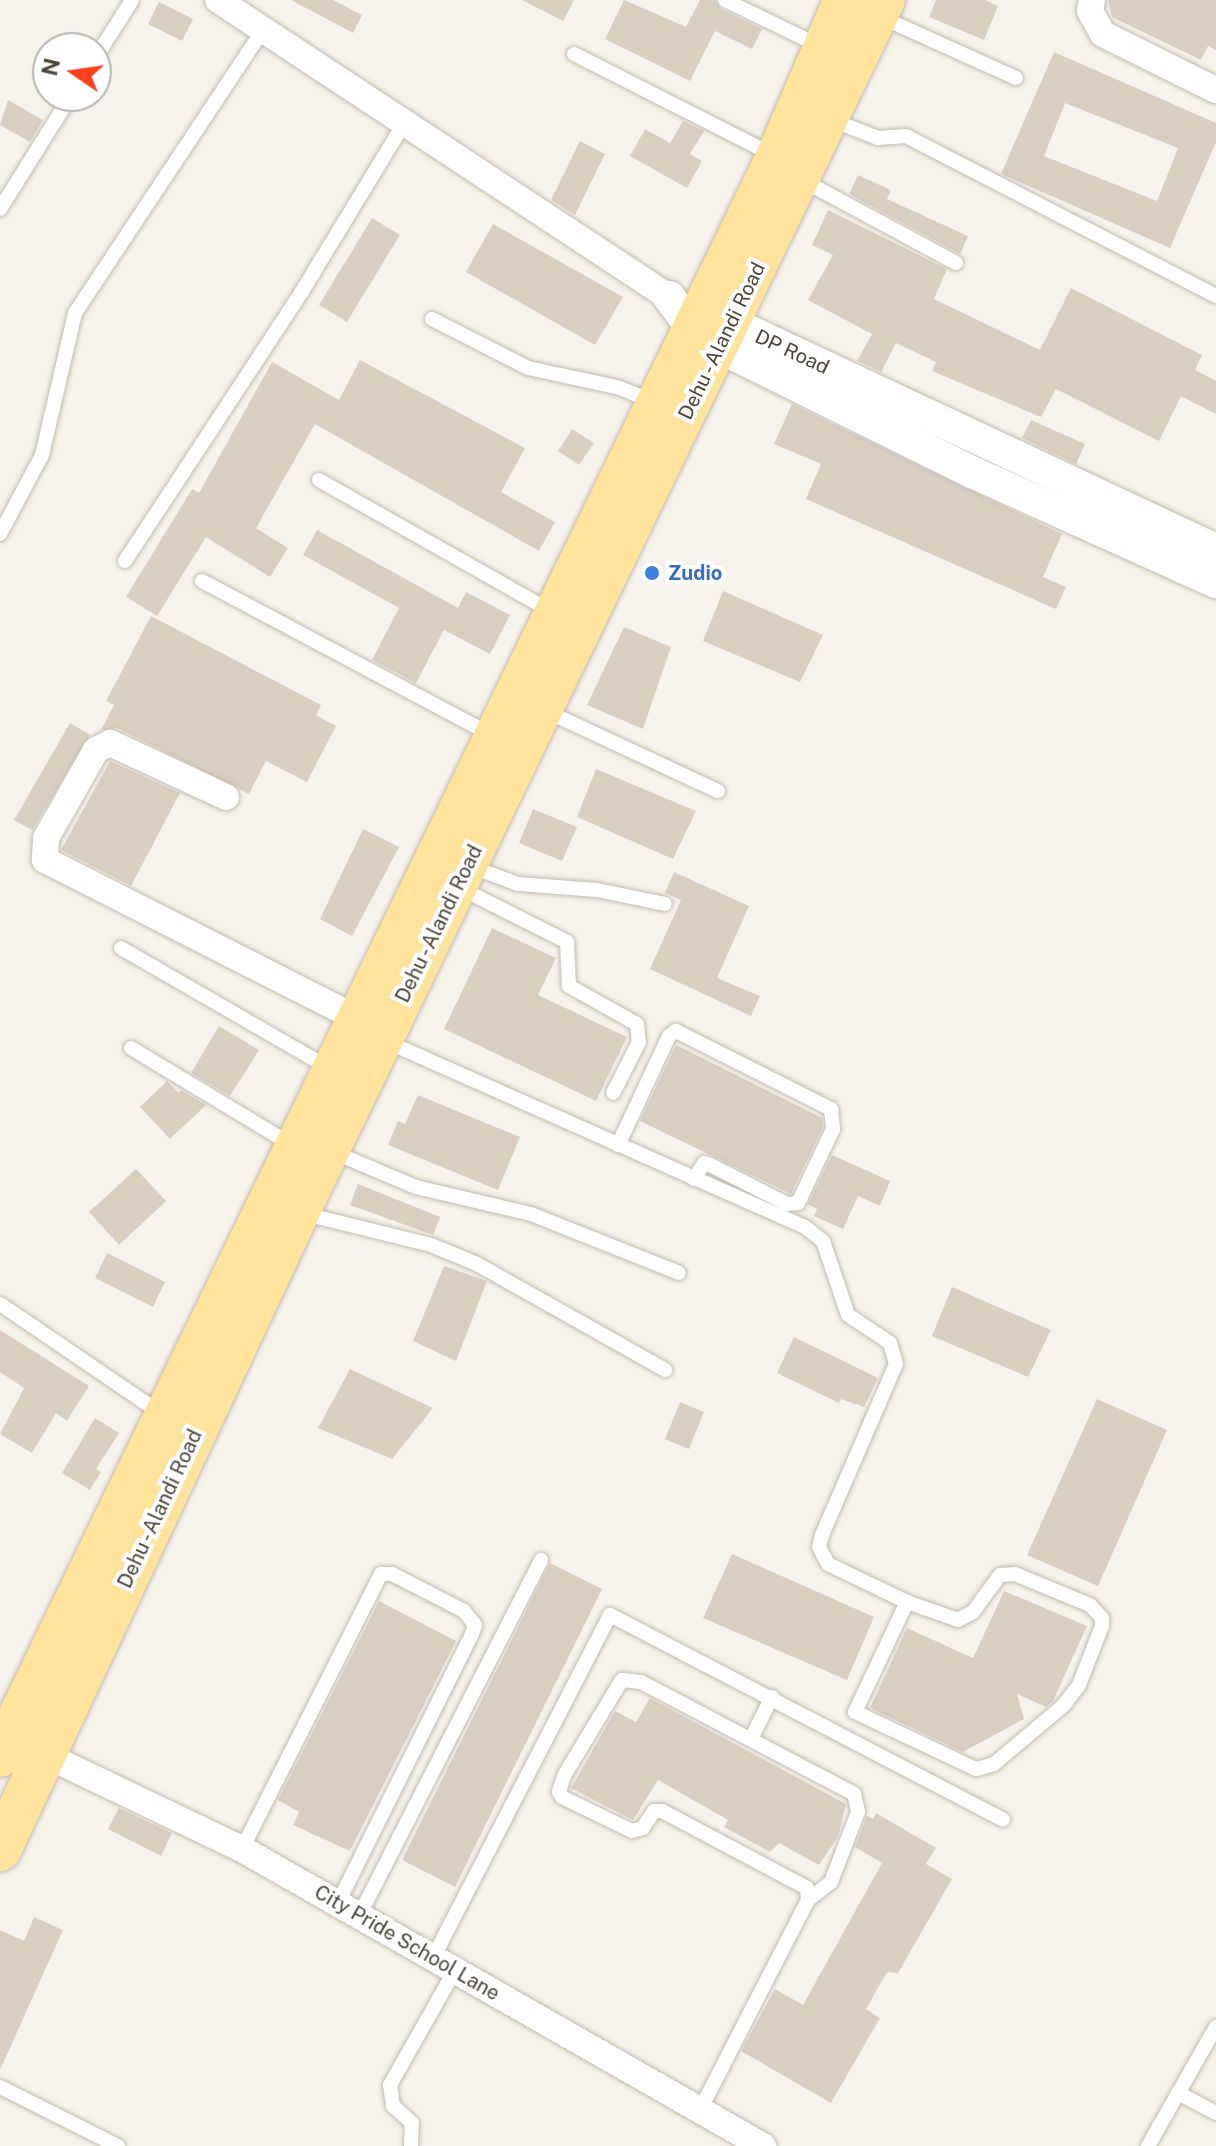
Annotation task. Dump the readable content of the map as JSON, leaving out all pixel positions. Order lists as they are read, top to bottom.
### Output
{
  "streets": {
    "main road": ["Dehu - Alandi Road"],
    "street": ["DP Road", "City Pride School Lane"]
  },
  "crossings": [
    ["Dehu - Alandi Road", "DP Road"],
    ["Dehu - Alandi Road", "City Pride School Lane"]
  ],
  "places": ["Zudio"],
  "north": "left"
}
